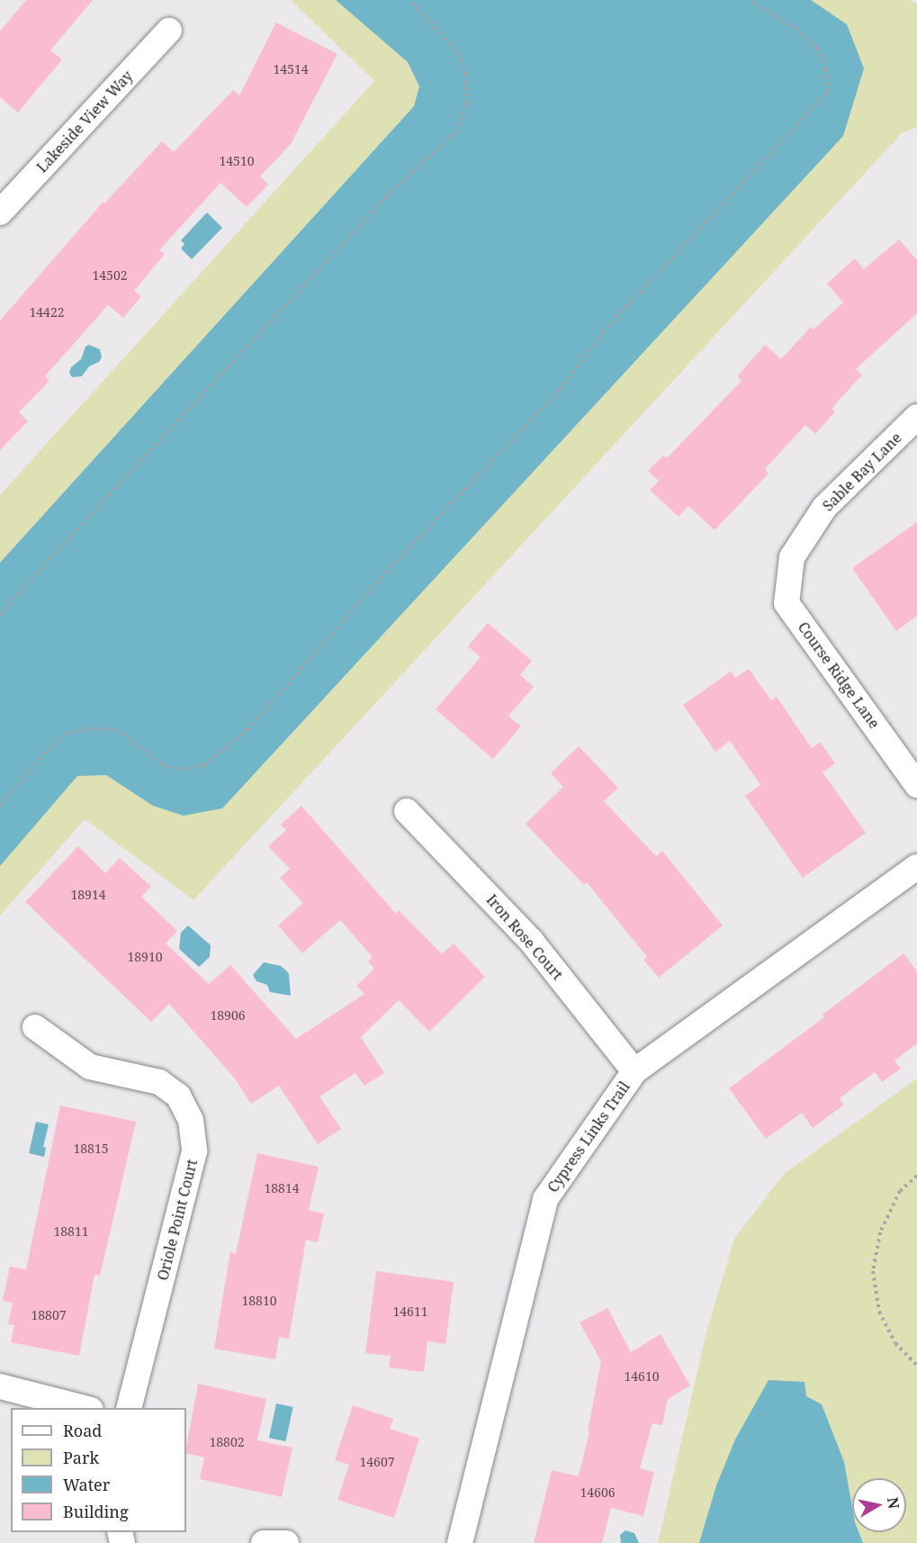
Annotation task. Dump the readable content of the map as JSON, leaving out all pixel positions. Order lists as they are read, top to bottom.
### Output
{
  "streets": {
    "street": [
      "Lakeside View Way",
      "Sable Bay Lane",
      "Course Ridge Lane",
      "Iron Rose Court",
      "Cypress Links Trail",
      "Oriole Point Court"
    ]
  },
  "crossings": [
    ["Sable Bay Lane", "Course Ridge Lane"],
    ["Iron Rose Court", "Cypress Links Trail"]
  ],
  "house_numbers": [
    "14514",
    "14510",
    "14502",
    "14422",
    "18914",
    "18910",
    "18906",
    "18815",
    "18814",
    "18811",
    "18810",
    "14611",
    "18807",
    "14610",
    "18802",
    "14607",
    "14606"
  ],
  "legend": [
    "Road",
    "Park",
    "Water",
    "Building"
  ],
  "north": "right"
}
